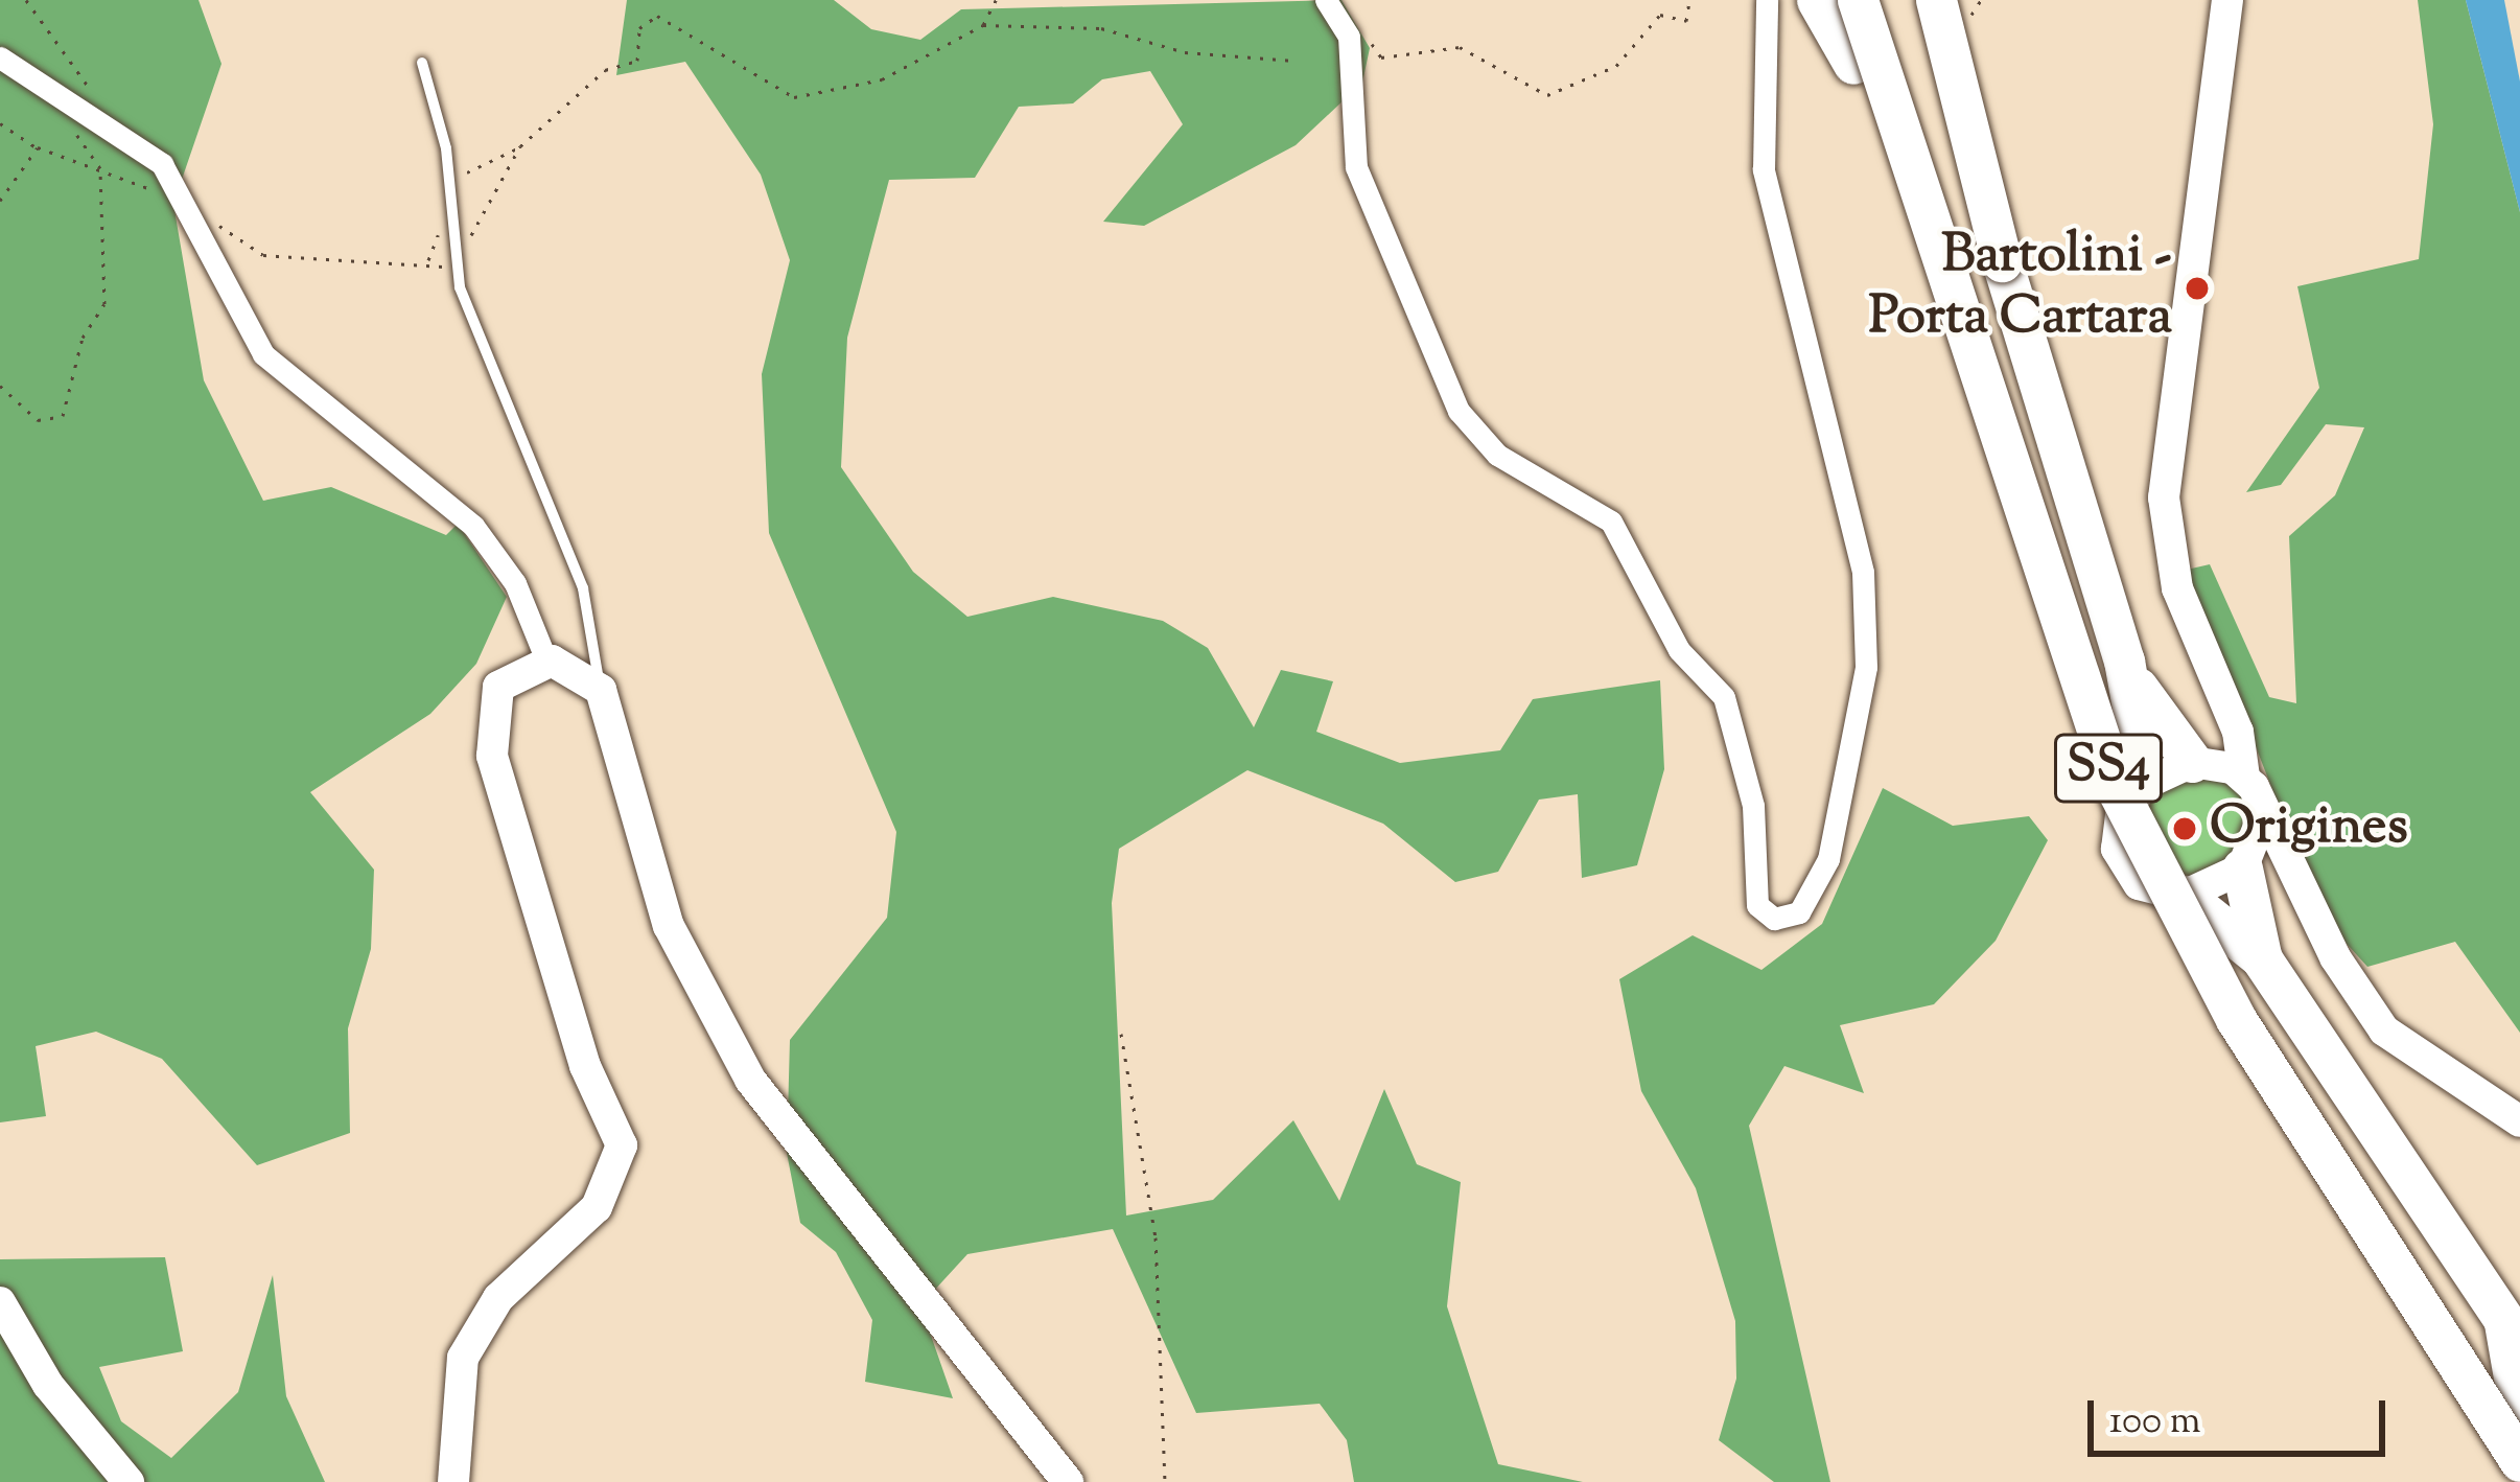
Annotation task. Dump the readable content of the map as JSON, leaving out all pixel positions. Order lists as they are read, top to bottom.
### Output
{
  "streets": {
    "highway": ["SS4"]
  },
  "places": ["Bartolini - Porta Cartara", "Origines"],
  "scale_bar": "100 m"
}
